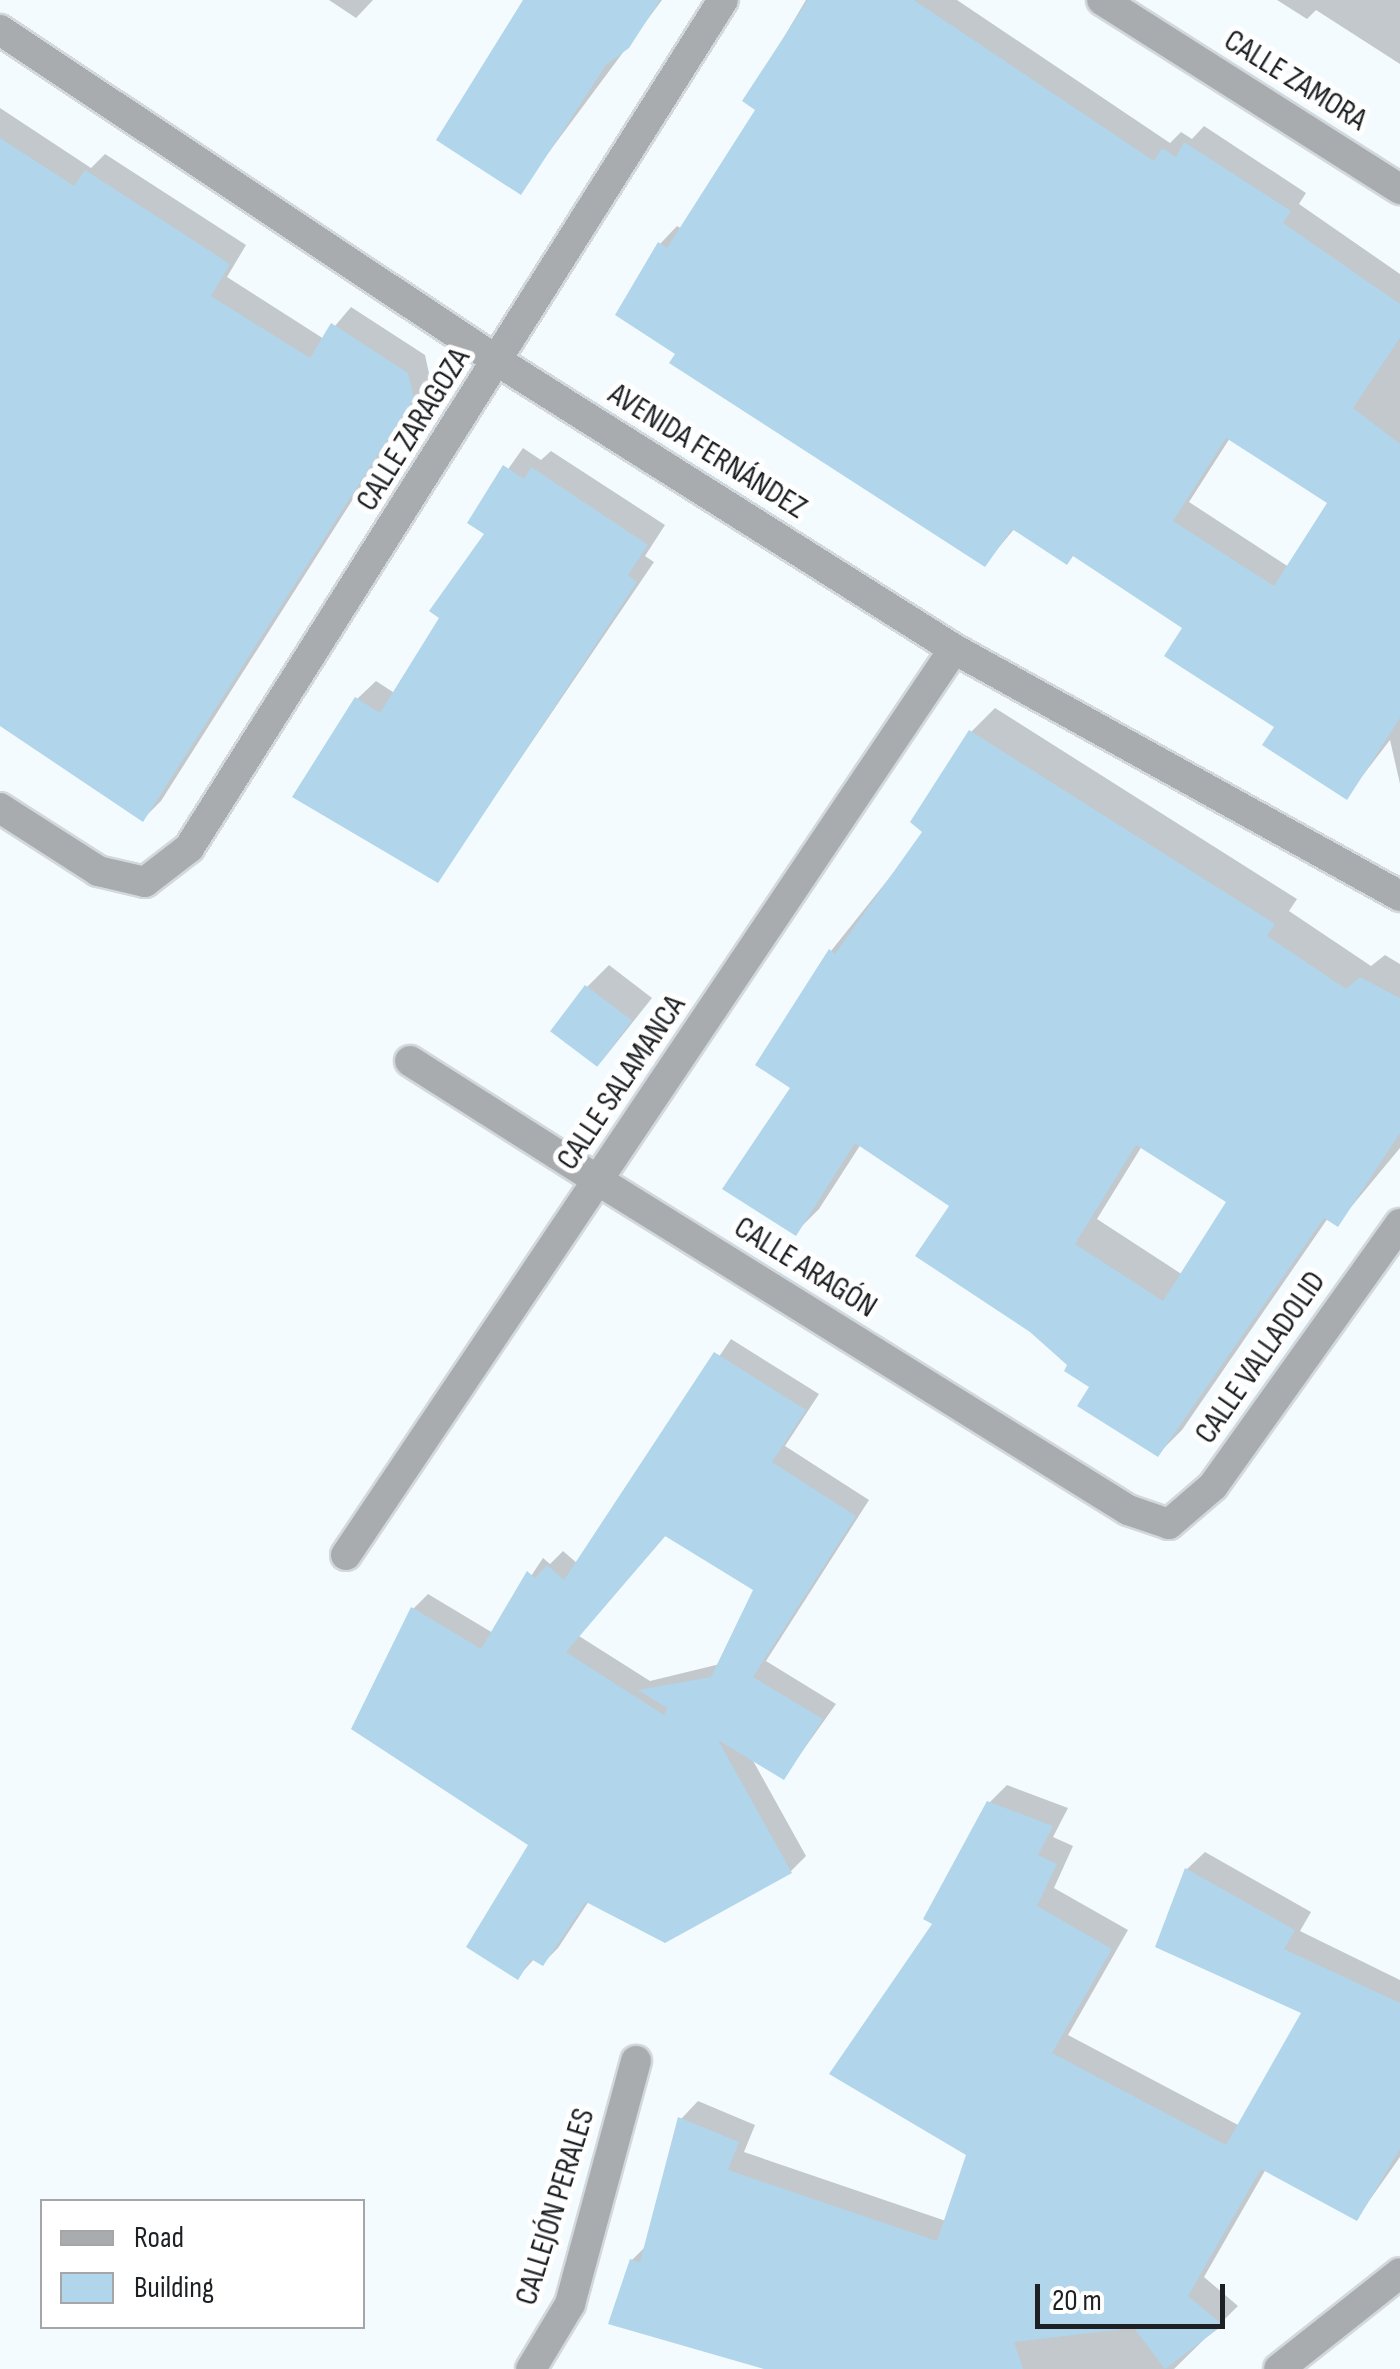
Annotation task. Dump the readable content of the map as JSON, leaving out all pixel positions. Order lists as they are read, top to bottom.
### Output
{
  "streets": {
    "street": [
      "CALLE ZAMORA",
      "CALLE ZARAGOZA",
      "AVENIDA FERNÁNDEZ",
      "CALLE SALAMANCA",
      "CALLE ARAGÓN",
      "CALLE VALLADOLID",
      "CALLEJÓN PERALES"
    ]
  },
  "crossings": [
    ["CALLE ZARAGOZA", "AVENIDA FERNÁNDEZ"],
    ["AVENIDA FERNÁNDEZ", "CALLE SALAMANCA"],
    ["CALLE SALAMANCA", "CALLE ARAGÓN"],
    ["CALLE ARAGÓN", "CALLE VALLADOLID"]
  ],
  "legend": ["Road", "Building"],
  "scale_bar": "20 m"
}
